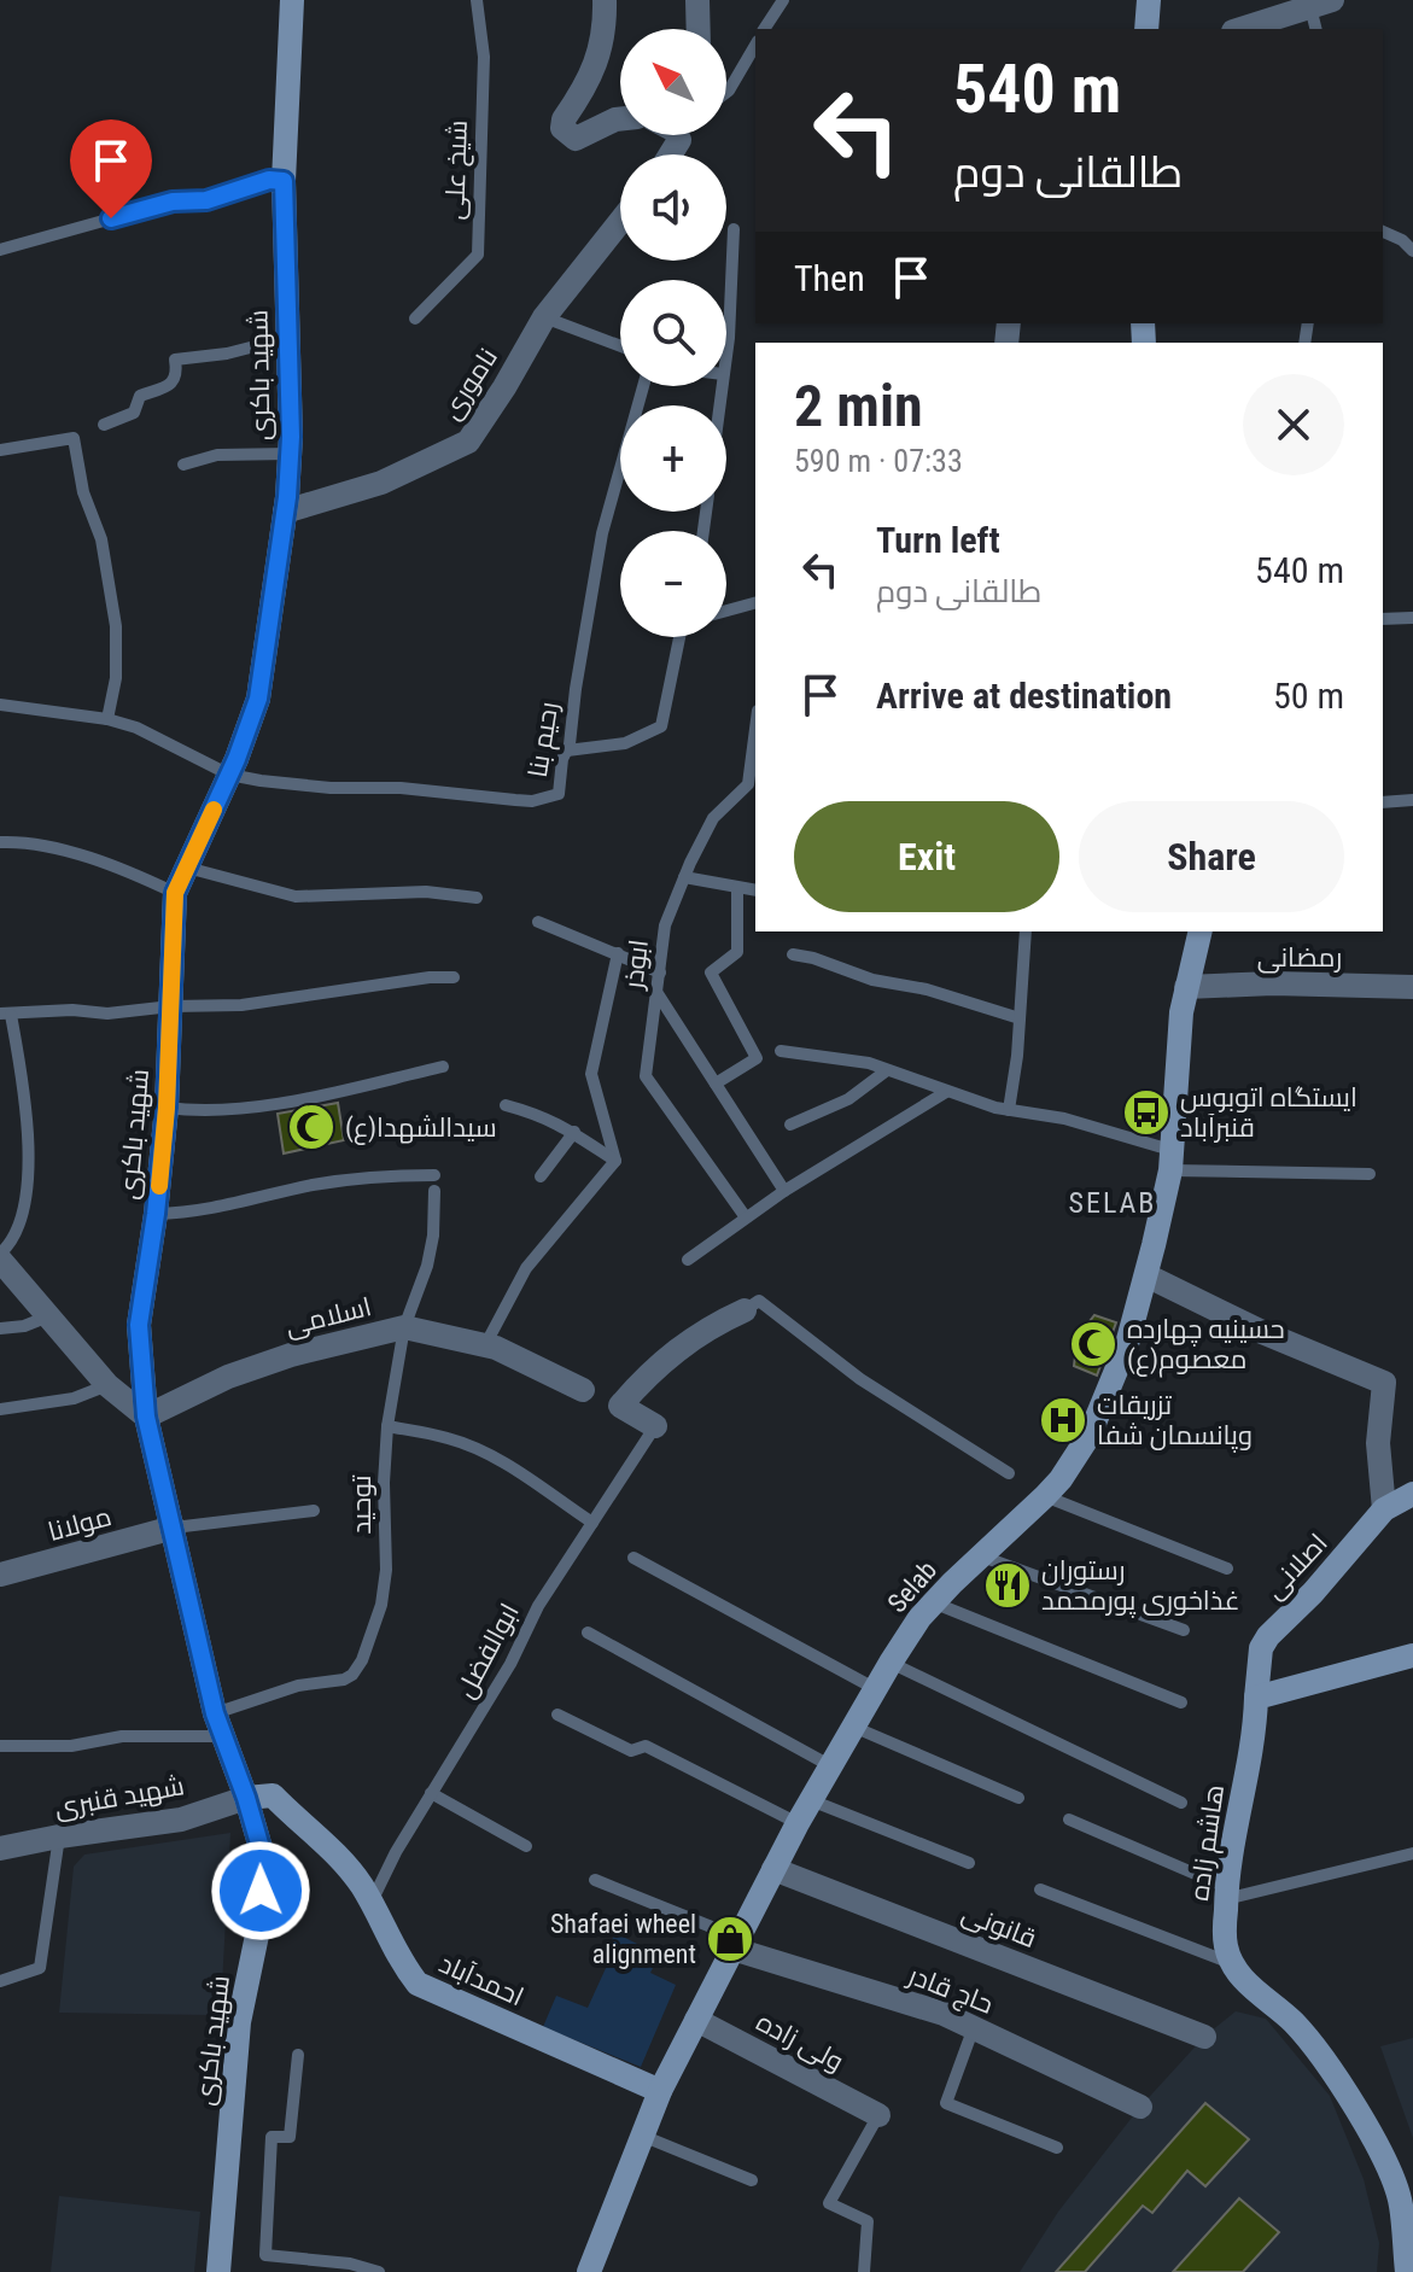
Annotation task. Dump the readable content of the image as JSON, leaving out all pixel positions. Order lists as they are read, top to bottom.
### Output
{
  "streets": {
    "street": [
      "شهید باکری",
      "ناموری",
      "رمضانی",
      "اسلامی",
      "مولانا",
      "اصلانی",
      "Selab",
      "شهید قنبری",
      "هاشم زاده",
      "قانونی",
      "احمدآباد",
      "حاج قادر",
      "ولی زاده"
    ],
    "lane": [
      "شیخ علی",
      "رحیم بنا",
      "ابوذر",
      "توحید",
      "ابوالفضل"
    ]
  },
  "crossings": [
    ["شهید باکری", "ناموری"],
    ["شهید باکری", "رحیم بنا"],
    ["شهید باکری", "اسلامی"],
    ["شهید باکری", "توحید"],
    ["شهید باکری", "مولانا"],
    ["شهید باکری", "شهید قنبری"],
    ["شهید باکری", "احمدآباد"],
    ["رمضانی", "Selab"],
    ["اسلامی", "توحید"],
    ["اصلانی", "هاشم زاده"],
    ["Selab", "قانونی"],
    ["Selab", "احمدآباد"],
    ["Selab", "حاج قادر"],
    ["Selab", "ولی زاده"],
    ["ابوالفضل", "احمدآباد"],
    ["شهید قنبری", "احمدآباد"]
  ],
  "districts": ["SELAB"],
  "places": {
    "bus stop": ["ایستگاه اتوبوس قنبرآباد"],
    "mosque": ["سیدالشهدا(ع)", "حسینیه چهارده معصوم(ع)"],
    "hospital": ["تزریقات وپانسمان شفا"],
    "restaurant": ["رستوران غذاخوری پورمحمد"],
    "shop": ["Shafaei wheel alignment"]
  },
  "north": "top left",
  "page": {
    "map_buttons": ["+", "−"],
    "turn": ["540 m", "طالقانی دوم"],
    "then": "Then",
    "heading": ["2 min", "590 m · 07:33"],
    "list": [
      {
        "name": "Turn left",
        "note": "طالقانی دوم",
        "value": "540 m"
      },
      {
        "name": "Arrive at destination",
        "value": "50 m"
      }
    ],
    "buttons": ["Exit", "Share"]
  }
}
